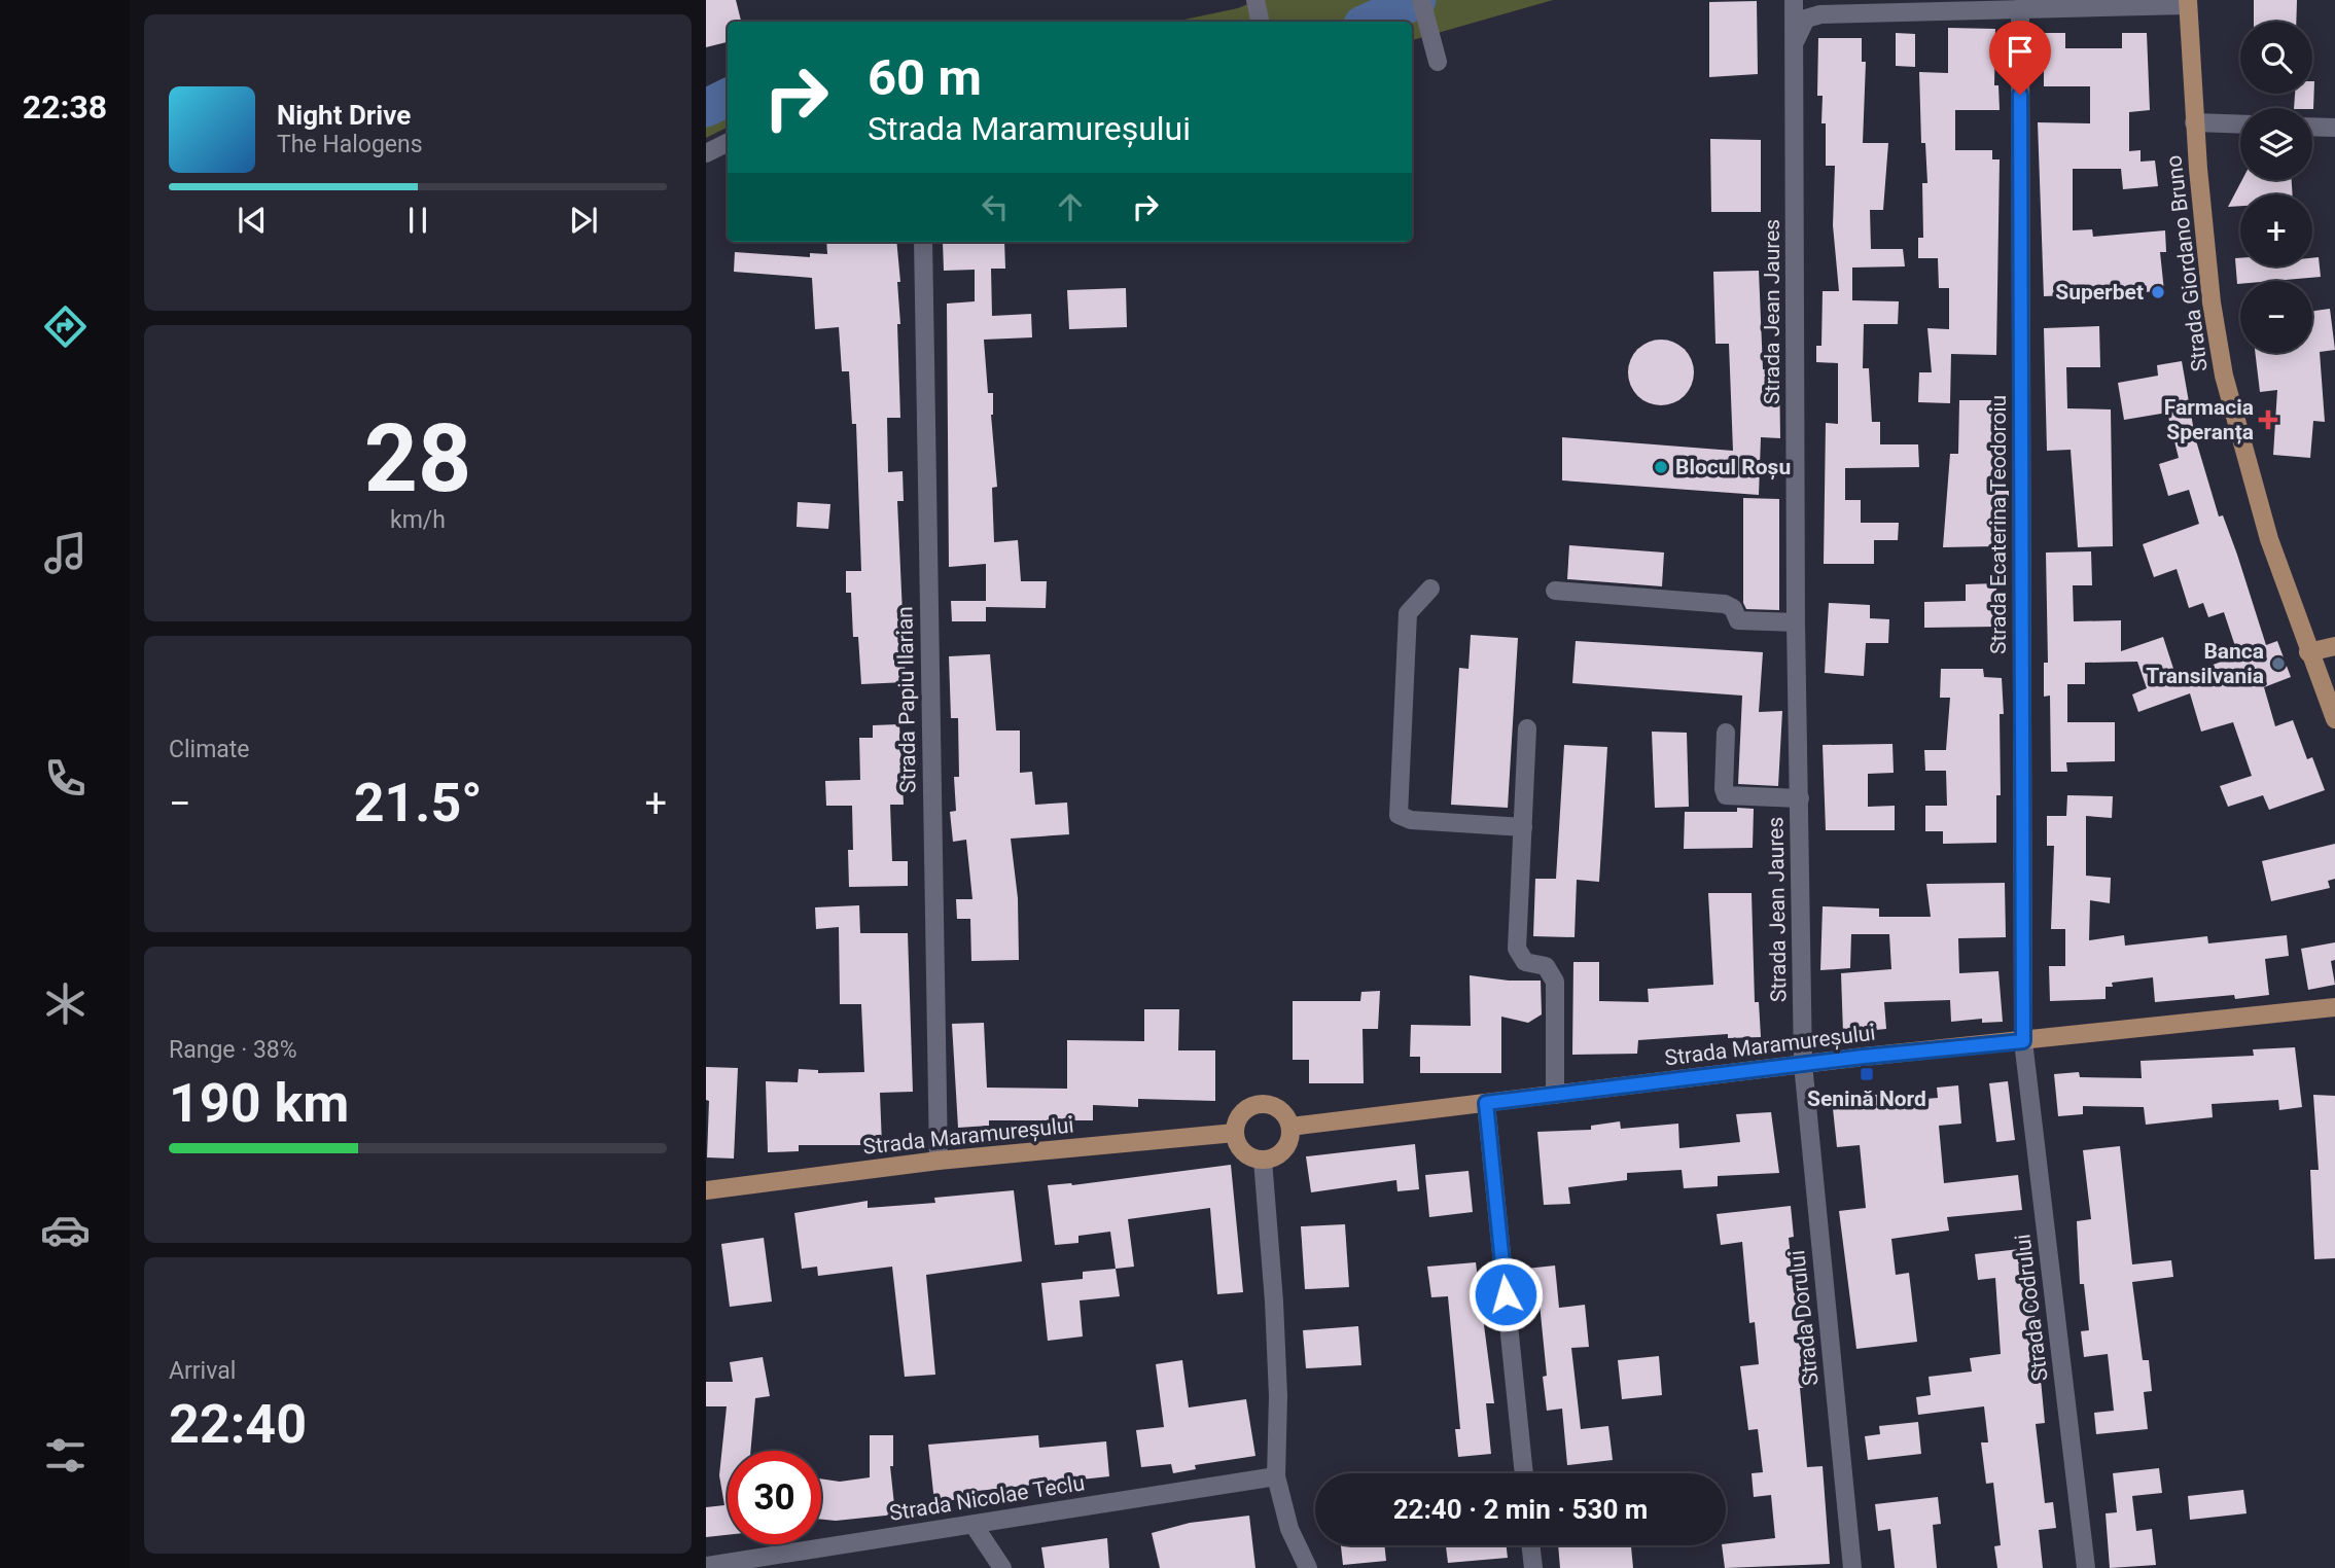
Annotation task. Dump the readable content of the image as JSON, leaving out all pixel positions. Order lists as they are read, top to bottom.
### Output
{
  "streets": {
    "main road": ["Strada Giordano Bruno", "Strada Maramureșului"],
    "street": [
      "Strada Jean Jaures",
      "Strada Ecaterina Teodoroiu",
      "Strada Papiu Ilarian",
      "Strada Codrului",
      "Strada Dorului",
      "Strada Nicolae Teclu"
    ]
  },
  "crossings": [
    ["Strada Jean Jaures", "Strada Maramureșului"],
    ["Strada Jean Jaures", "Strada Dorului"],
    ["Strada Ecaterina Teodoroiu", "Strada Maramureșului"],
    ["Strada Ecaterina Teodoroiu", "Strada Codrului"],
    ["Strada Papiu Ilarian", "Strada Maramureșului"],
    ["Strada Maramureșului", "Strada Codrului"],
    ["Strada Maramureșului", "Strada Dorului"]
  ],
  "places": {
    "other": ["Superbet", "Blocul Roșu", "Banca Transilvania"],
    "health": ["Farmacia Speranța"],
    "transit": ["Senină Nord"]
  },
  "page": {
    "tabs": "22:38",
    "map_buttons": ["+", "−"],
    "turn": ["60 m", "Strada Maramureșului"],
    "song": ["Night Drive", "The Halogens"],
    "tile": [
      ["28", "km/h"],
      "Climate",
      ["Range · 38%", "190 km"],
      ["Arrival", "22:40"]
    ],
    "heat": ["−", "21.5°", "+"],
    "limit": "30",
    "trip": "22:40 · 2 min · 530 m"
  }
}
